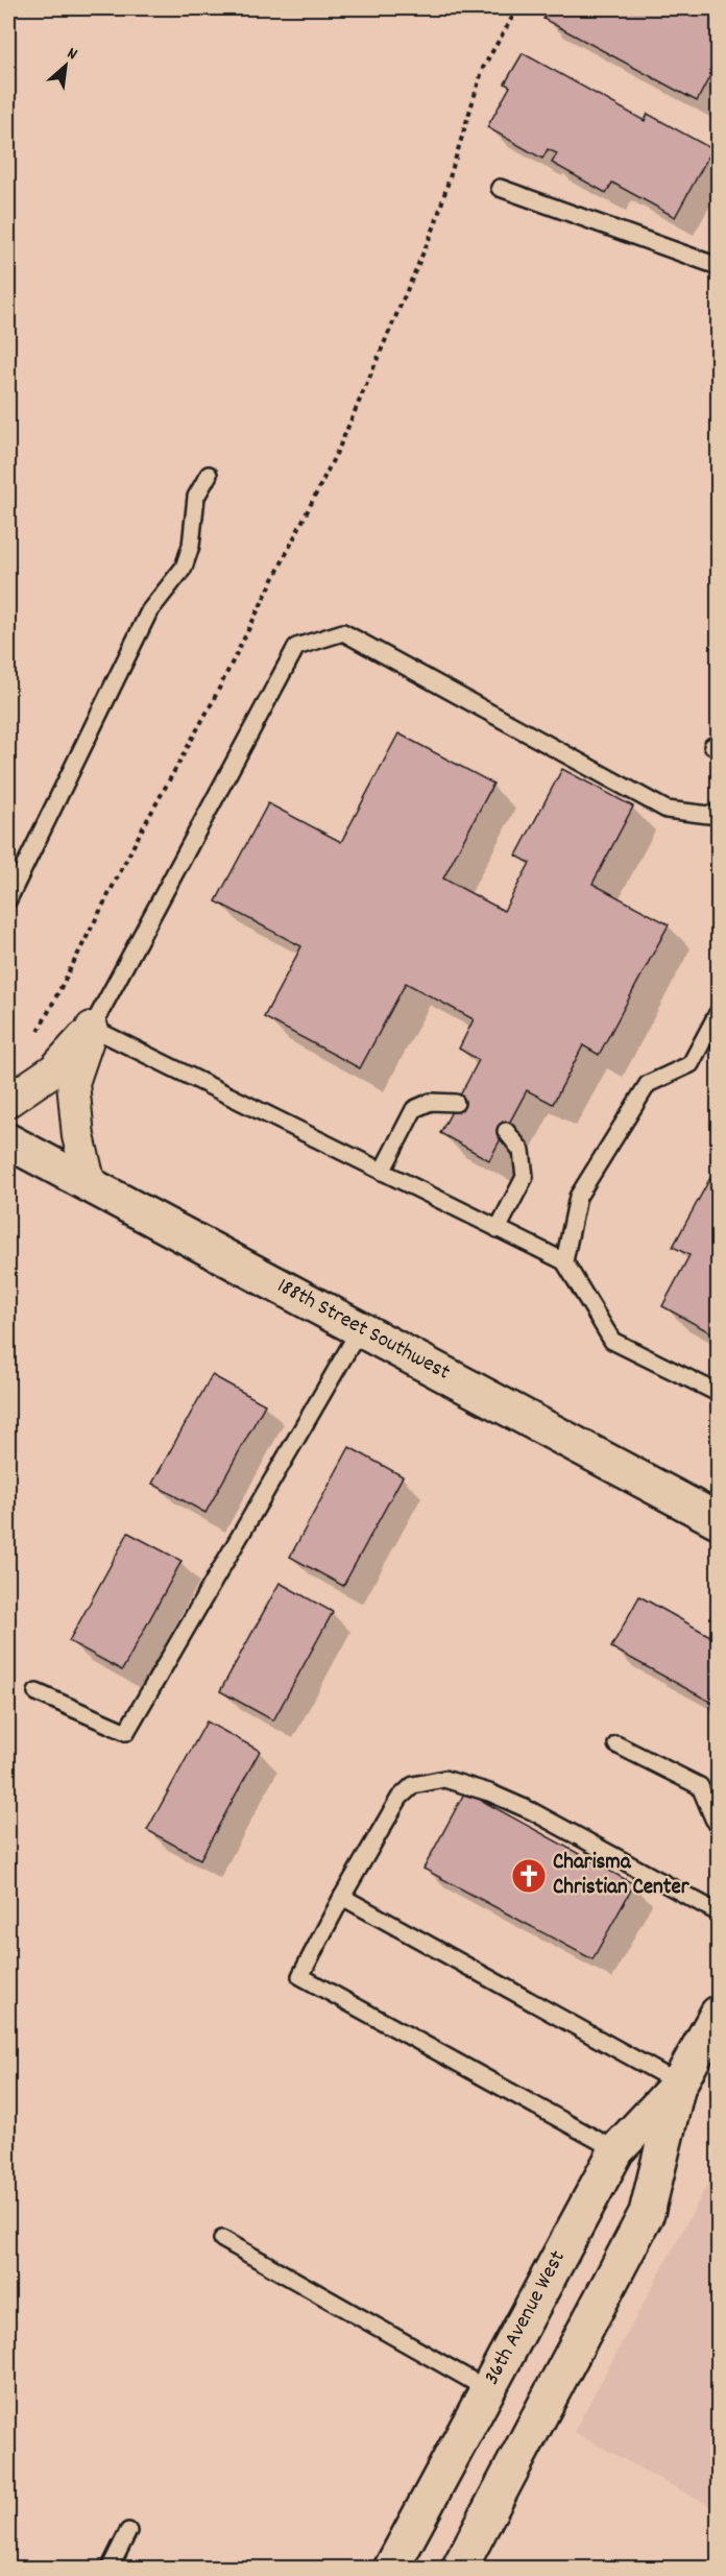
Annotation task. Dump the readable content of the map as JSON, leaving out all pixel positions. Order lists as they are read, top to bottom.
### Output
{
  "streets": {
    "main road": ["188th Street Southwest", "36th Avenue West"]
  },
  "places": {
    "church": ["Charisma Christian Center"]
  },
  "north": "top right"
}
